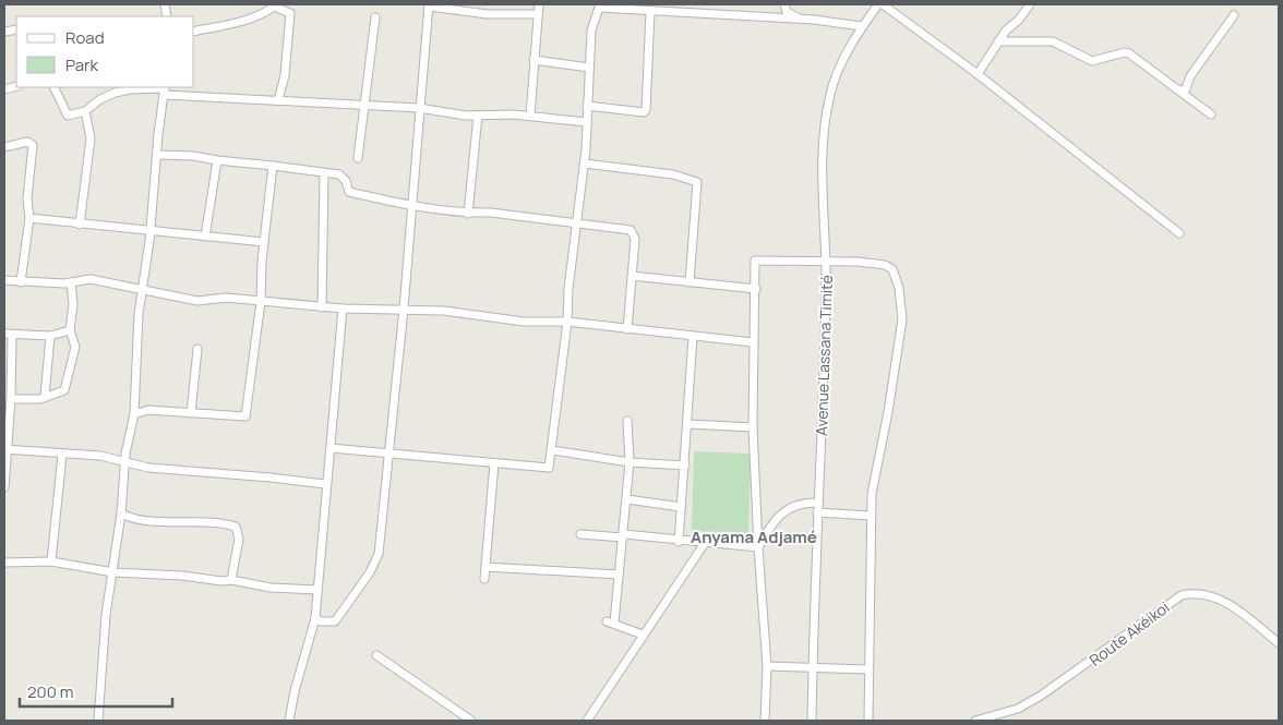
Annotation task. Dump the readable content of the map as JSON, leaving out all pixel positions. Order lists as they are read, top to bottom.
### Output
{
  "streets": {
    "street": ["Avenue Lassana Timité", "Route Akéikoi"]
  },
  "districts": ["Anyama Adjamé"],
  "legend": ["Road", "Park"],
  "scale_bar": "200 m"
}
